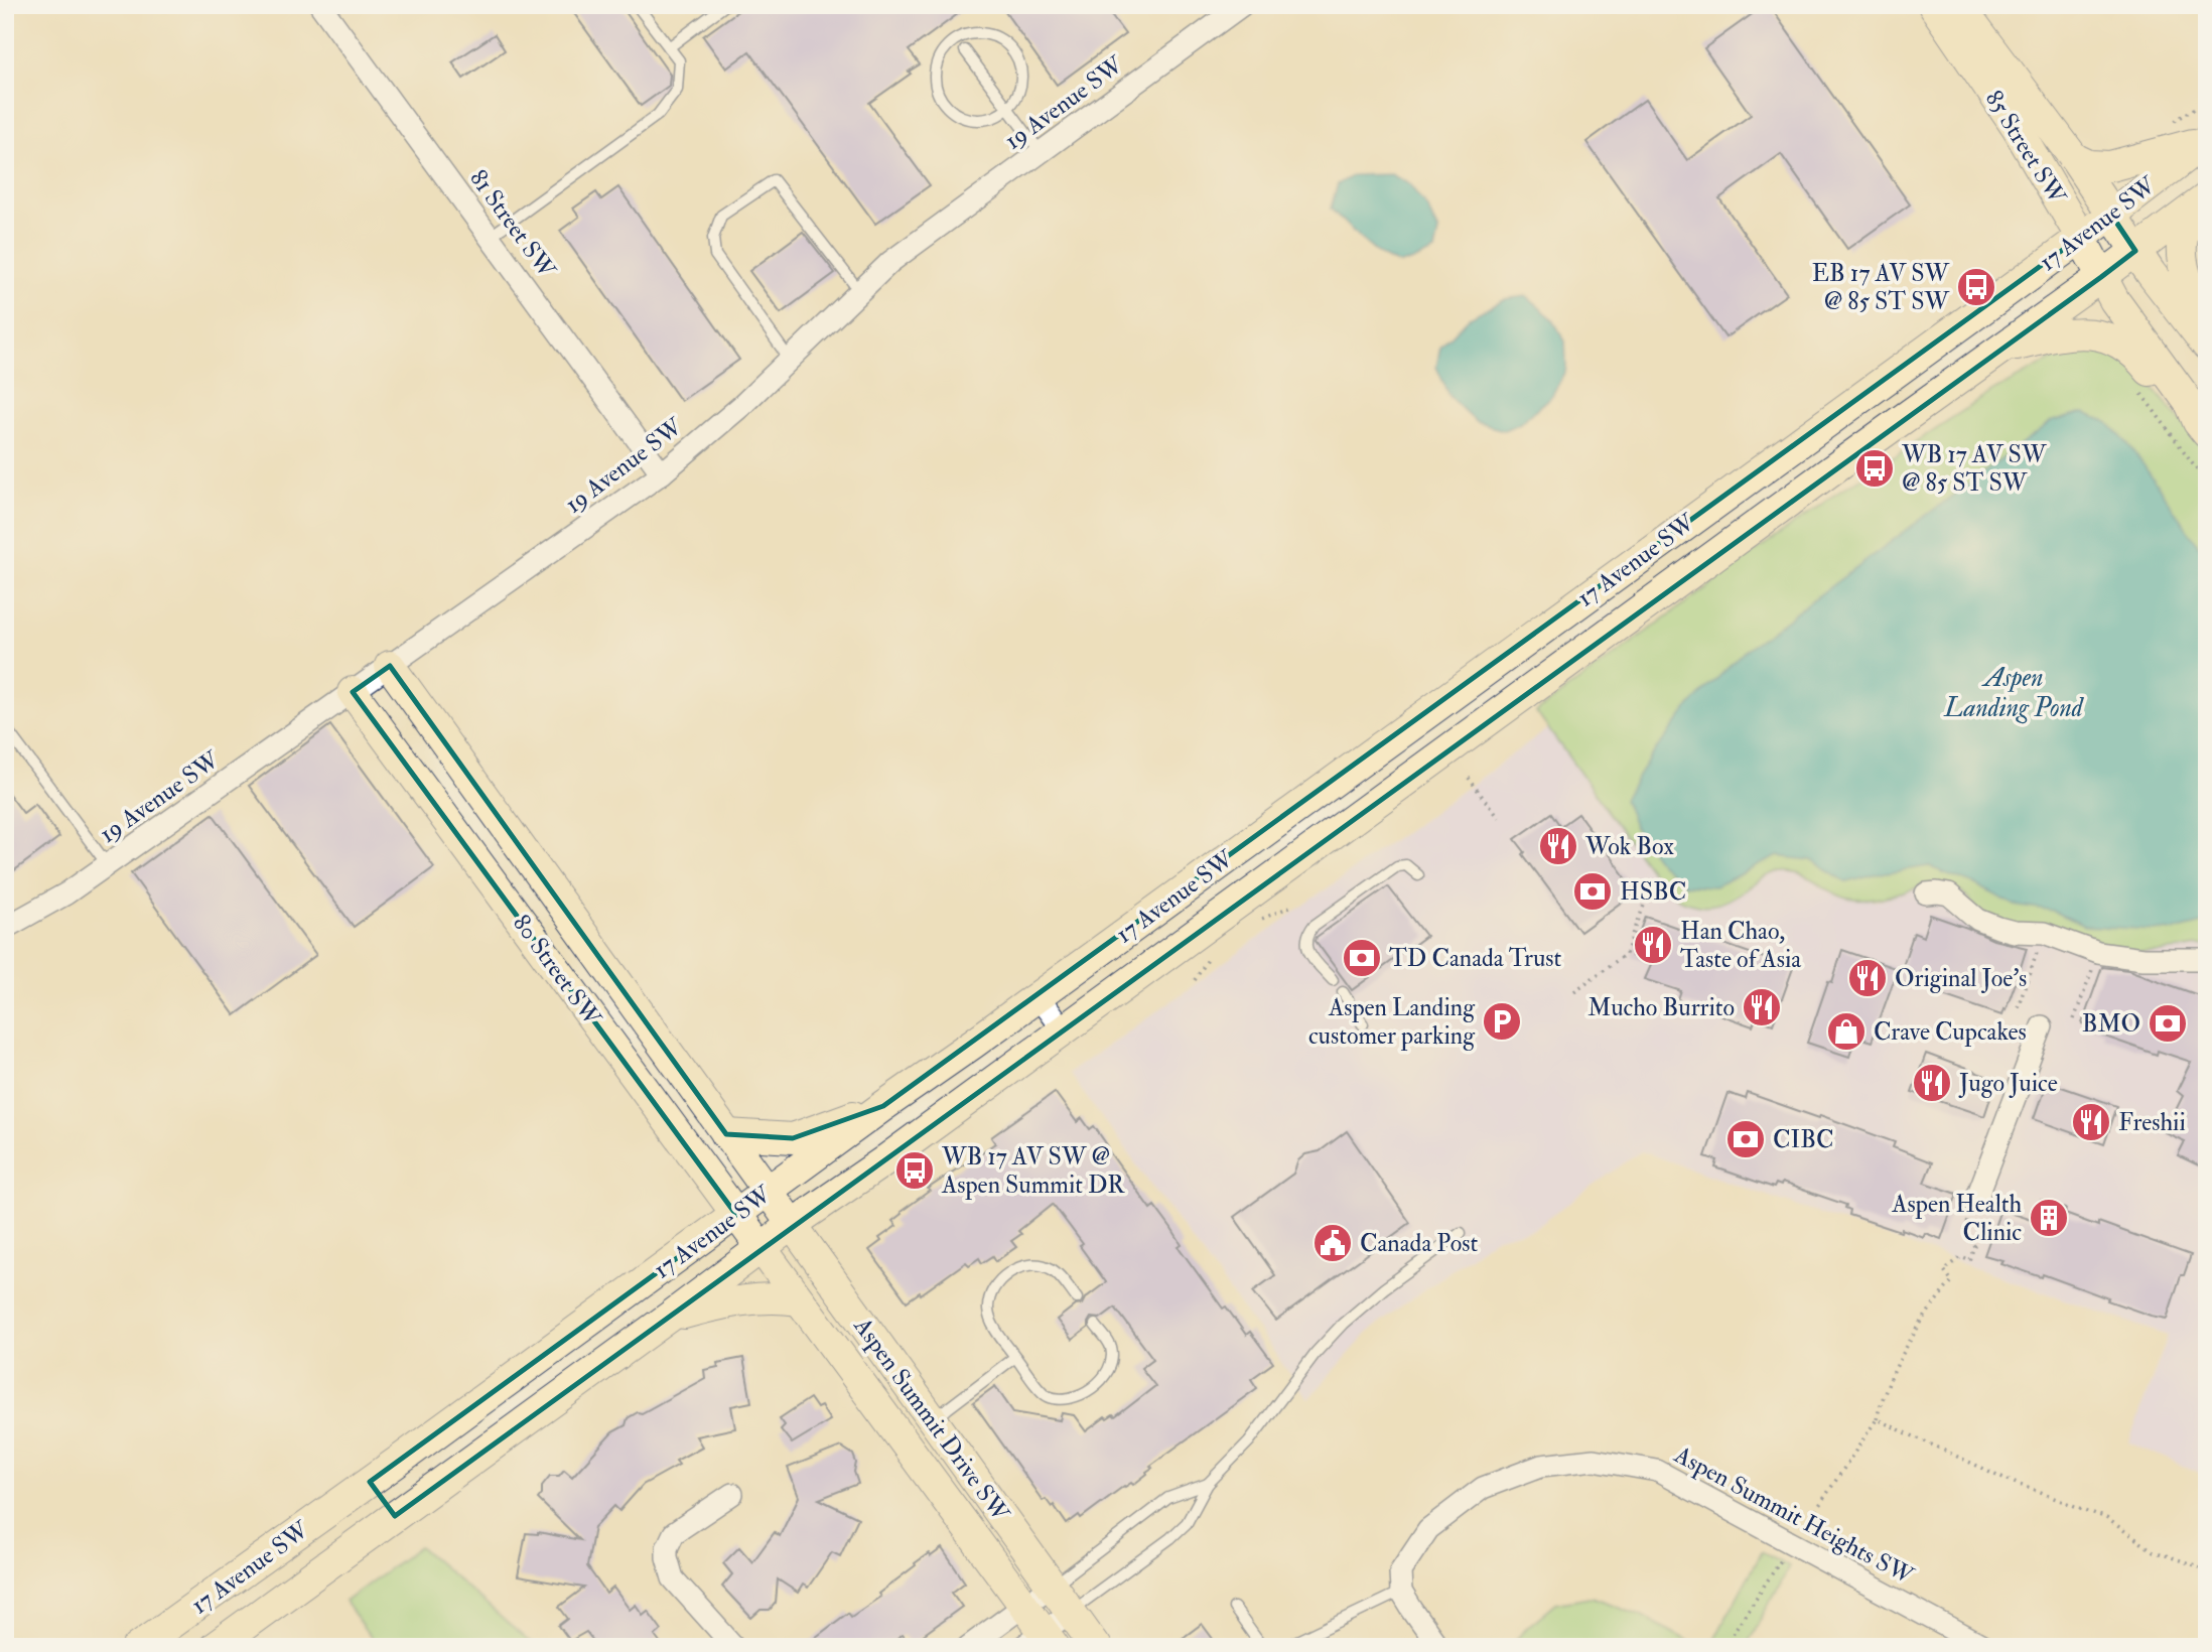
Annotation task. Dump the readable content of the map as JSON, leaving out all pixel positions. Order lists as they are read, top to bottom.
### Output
{
  "streets": {
    "main road": [
      "85 Street SW",
      "17 Avenue SW",
      "80 Street SW",
      "Aspen Summit Drive SW"
    ],
    "street": ["19 Avenue SW", "81 Street SW", "Aspen Summit Heights SW"]
  },
  "crossings": [
    ["19 Avenue SW", "81 Street SW"],
    ["19 Avenue SW", "80 Street SW"],
    ["85 Street SW", "17 Avenue SW"],
    ["17 Avenue SW", "80 Street SW"],
    ["17 Avenue SW", "Aspen Summit Drive SW"],
    ["80 Street SW", "Aspen Summit Drive SW"]
  ],
  "water": ["Aspen Landing Pond"],
  "places": {
    "bus stop": ["EB 17 AV SW @ 85 ST SW", "WB 17 AV SW @ 85 ST SW", "WB 17 AV SW @ Aspen Summit DR"],
    "restaurant": [
      "Wok Box",
      "Han Chao, Taste of Asia",
      "Original Joe's",
      "Mucho Burrito",
      "Jugo Juice",
      "Freshii"
    ],
    "bank": [
      "HSBC",
      "TD Canada Trust",
      "BMO",
      "CIBC"
    ],
    "parking": ["Aspen Landing customer parking"],
    "shop": ["Crave Cupcakes"],
    "building": ["Aspen Health Clinic"],
    "public building": ["Canada Post"]
  }
}
